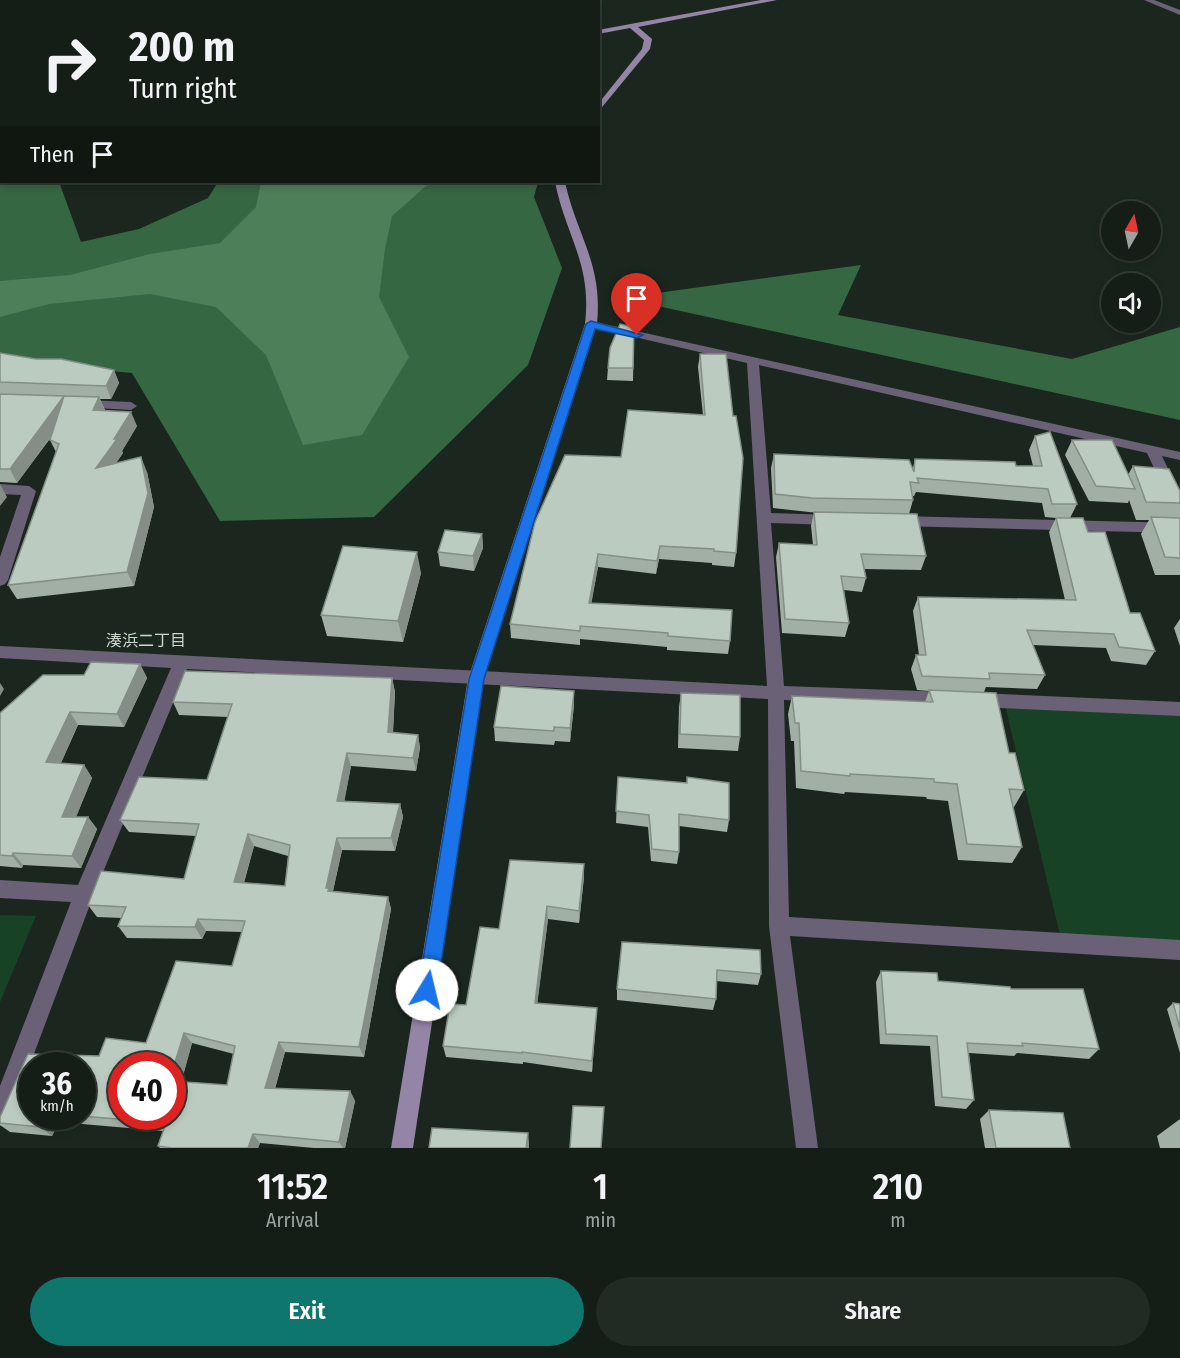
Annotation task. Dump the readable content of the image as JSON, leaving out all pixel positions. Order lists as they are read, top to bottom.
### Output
{
  "districts": ["湊浜二丁目"],
  "north": "top",
  "page": {
    "turn": ["200 m", "Turn right"],
    "then": "Then",
    "speed": "36 km/h",
    "limit": "40",
    "eta": [
      "11:52",
      "Arrival",
      "1",
      "min",
      "210",
      "m"
    ],
    "buttons": ["Exit", "Share"]
  }
}
